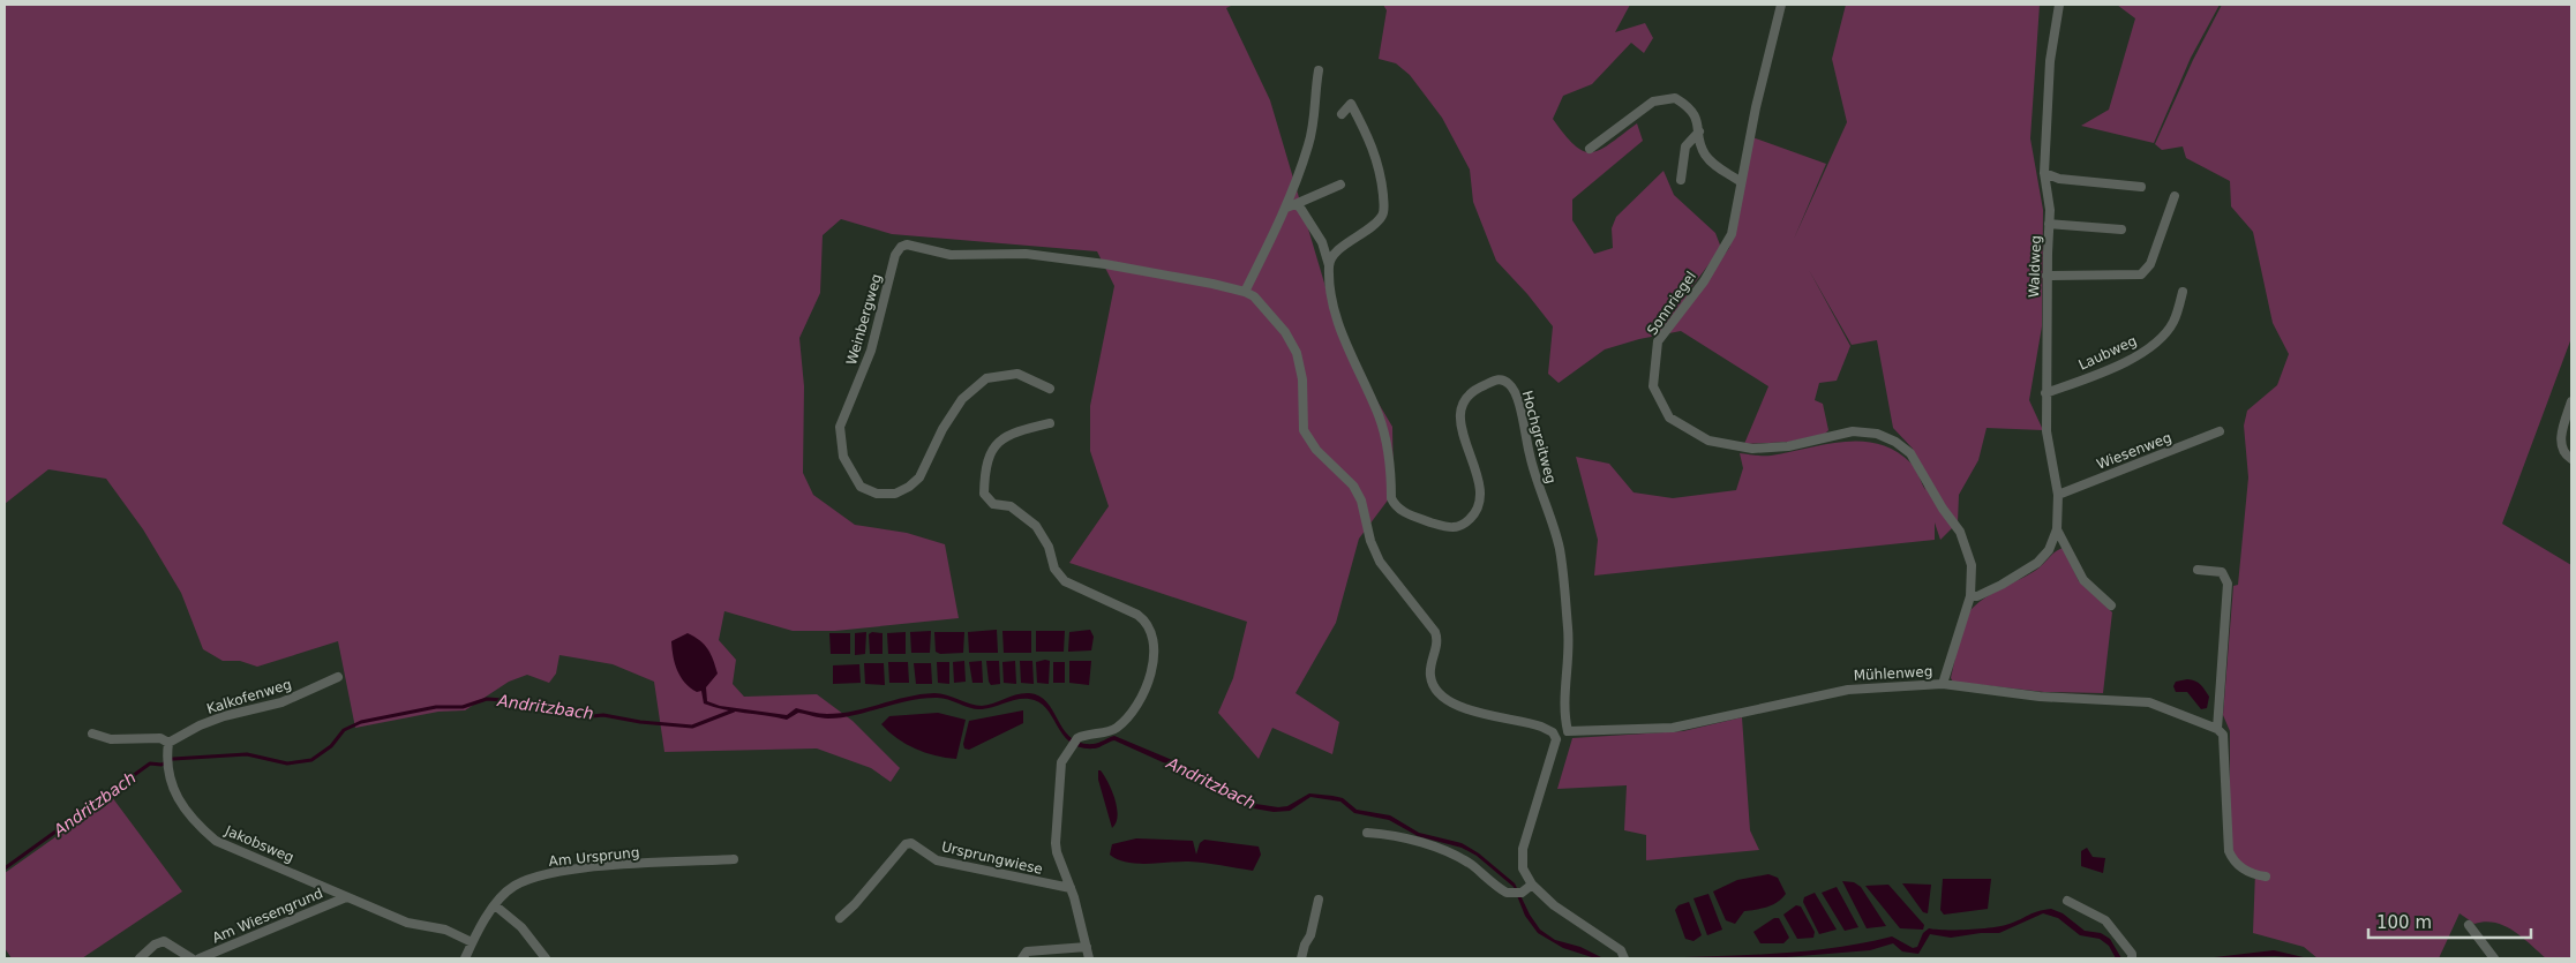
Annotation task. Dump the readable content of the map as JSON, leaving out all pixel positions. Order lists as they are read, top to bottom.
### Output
{
  "streets": {
    "street": [
      "Waldweg",
      "Sonnriegel",
      "Weinbergweg",
      "Laubweg",
      "Hochgreitweg",
      "Wiesenweg",
      "Mühlenweg",
      "Kalkofenweg",
      "Jakobsweg",
      "Am Ursprung",
      "Ursprungwiese",
      "Am Wiesengrund"
    ]
  },
  "crossings": [
    ["Waldweg", "Sonnriegel"],
    ["Waldweg", "Laubweg"],
    ["Waldweg", "Wiesenweg"],
    ["Hochgreitweg", "Mühlenweg"],
    ["Kalkofenweg", "Jakobsweg"],
    ["Jakobsweg", "Am Ursprung"],
    ["Jakobsweg", "Am Wiesengrund"]
  ],
  "water": ["Andritzbach"],
  "scale_bar": "100 m"
}
